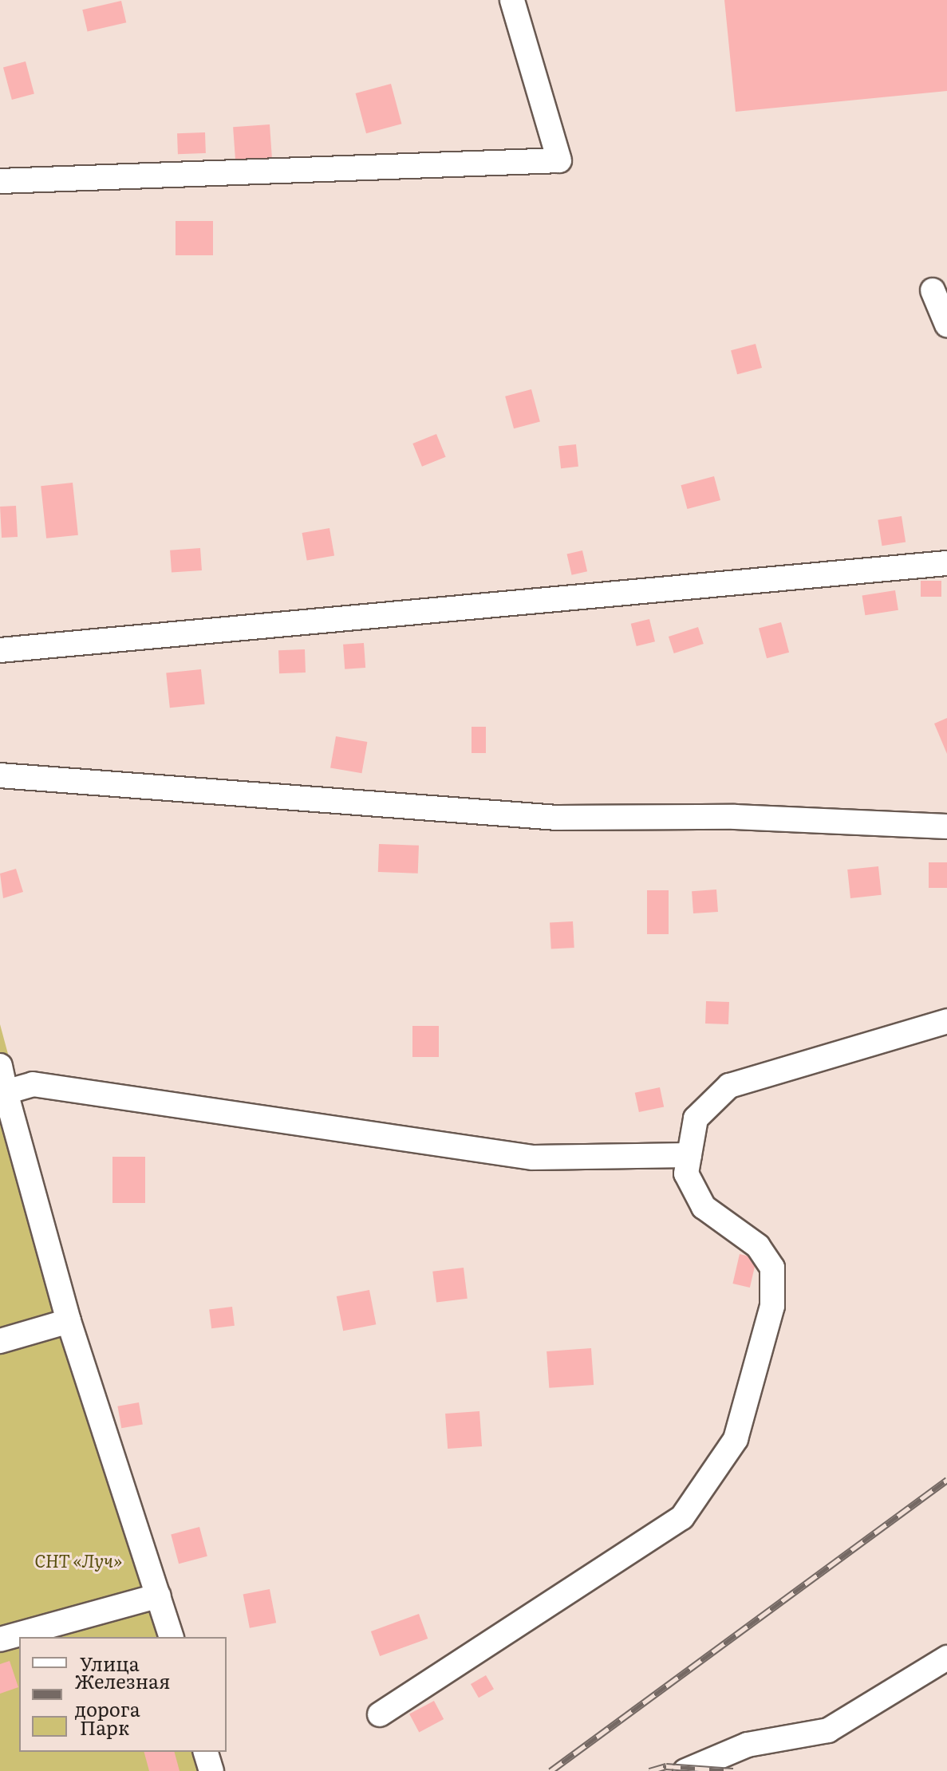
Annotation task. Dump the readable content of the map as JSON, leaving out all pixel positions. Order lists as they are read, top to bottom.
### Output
{
  "parks": ["СНТ «Луч»"],
  "legend": ["Улица", "Железная дорога", "Парк"]
}
